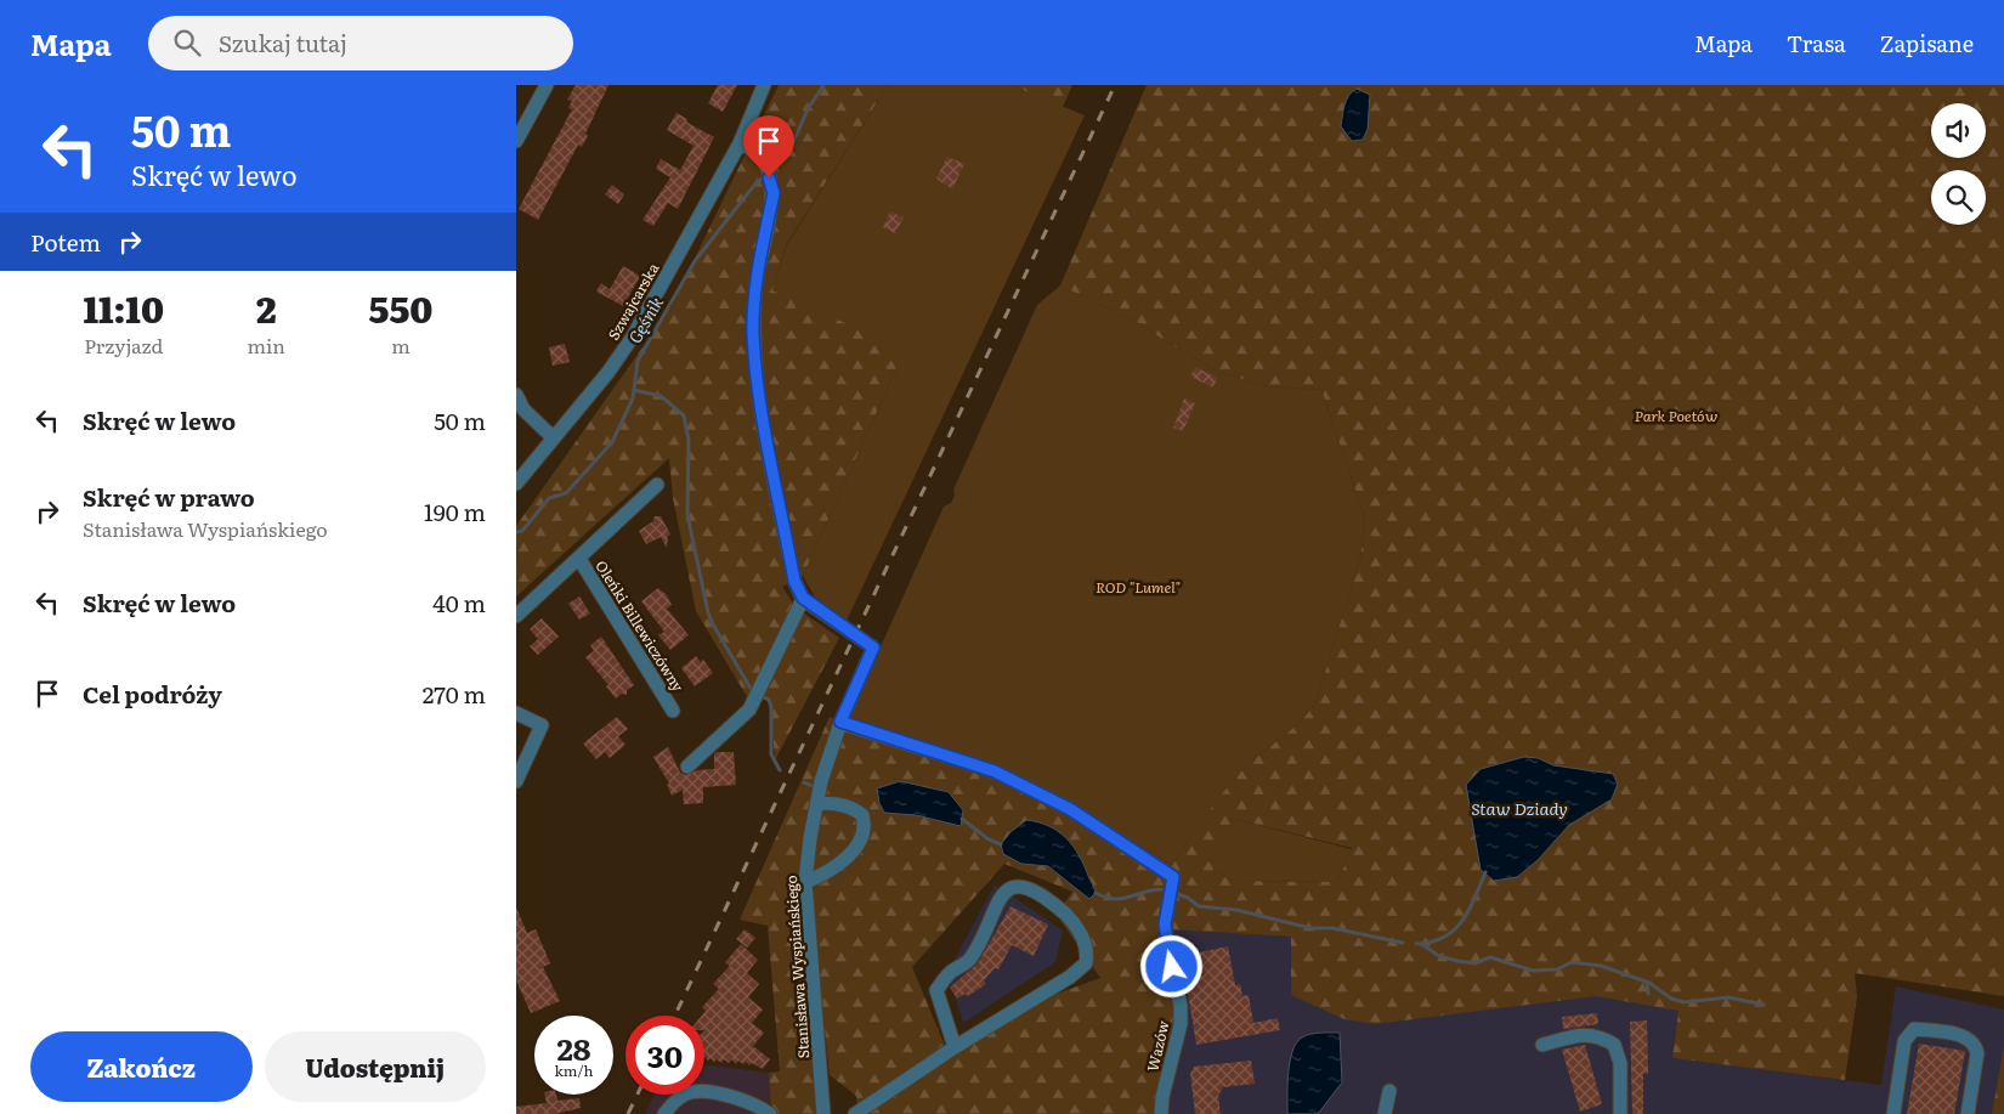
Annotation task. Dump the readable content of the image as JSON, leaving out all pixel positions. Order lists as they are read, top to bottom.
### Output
{
  "streets": {
    "street": [
      "Szwajcarska",
      "Oleńki Billewiczówny",
      "Stanisława Wyspiańskiego",
      "Wazów"
    ]
  },
  "crossings": [
    ["Stanisława Wyspiańskiego", "Wazów"]
  ],
  "water": ["Gęśnik", "Staw Dziady"],
  "parks": ["Park Poetów", "ROD \"Lumel\""],
  "page": {
    "header": "Mapa",
    "search": "Szukaj tutaj",
    "nav": ["Mapa", "Trasa", "Zapisane"],
    "turn": ["50 m", "Skręć w lewo"],
    "then": "Potem",
    "eta": [
      "11:10",
      "Przyjazd",
      "2",
      "min",
      "550",
      "m"
    ],
    "list": [
      {
        "name": "Skręć w lewo",
        "value": "50 m"
      },
      {
        "name": "Skręć w prawo",
        "note": "Stanisława Wyspiańskiego",
        "value": "190 m"
      },
      {
        "name": "Skręć w lewo",
        "value": "40 m"
      },
      {
        "name": "Cel podróży",
        "value": "270 m"
      }
    ],
    "speed": "28 km/h",
    "limit": "30",
    "buttons": ["Zakończ", "Udostępnij"]
  }
}
